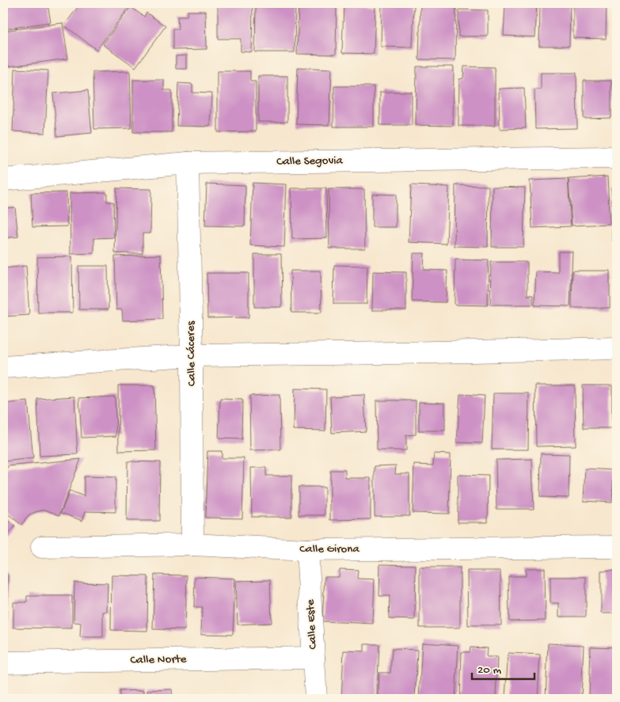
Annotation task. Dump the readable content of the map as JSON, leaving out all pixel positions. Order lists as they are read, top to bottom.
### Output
{
  "streets": {
    "street": [
      "Calle Segovia",
      "Calle Cáceres",
      "Calle Girona",
      "Calle Este",
      "Calle Norte"
    ]
  },
  "crossings": [
    ["Calle Segovia", "Calle Cáceres"],
    ["Calle Cáceres", "Calle Girona"],
    ["Calle Girona", "Calle Este"],
    ["Calle Este", "Calle Norte"]
  ],
  "scale_bar": "20 m"
}
